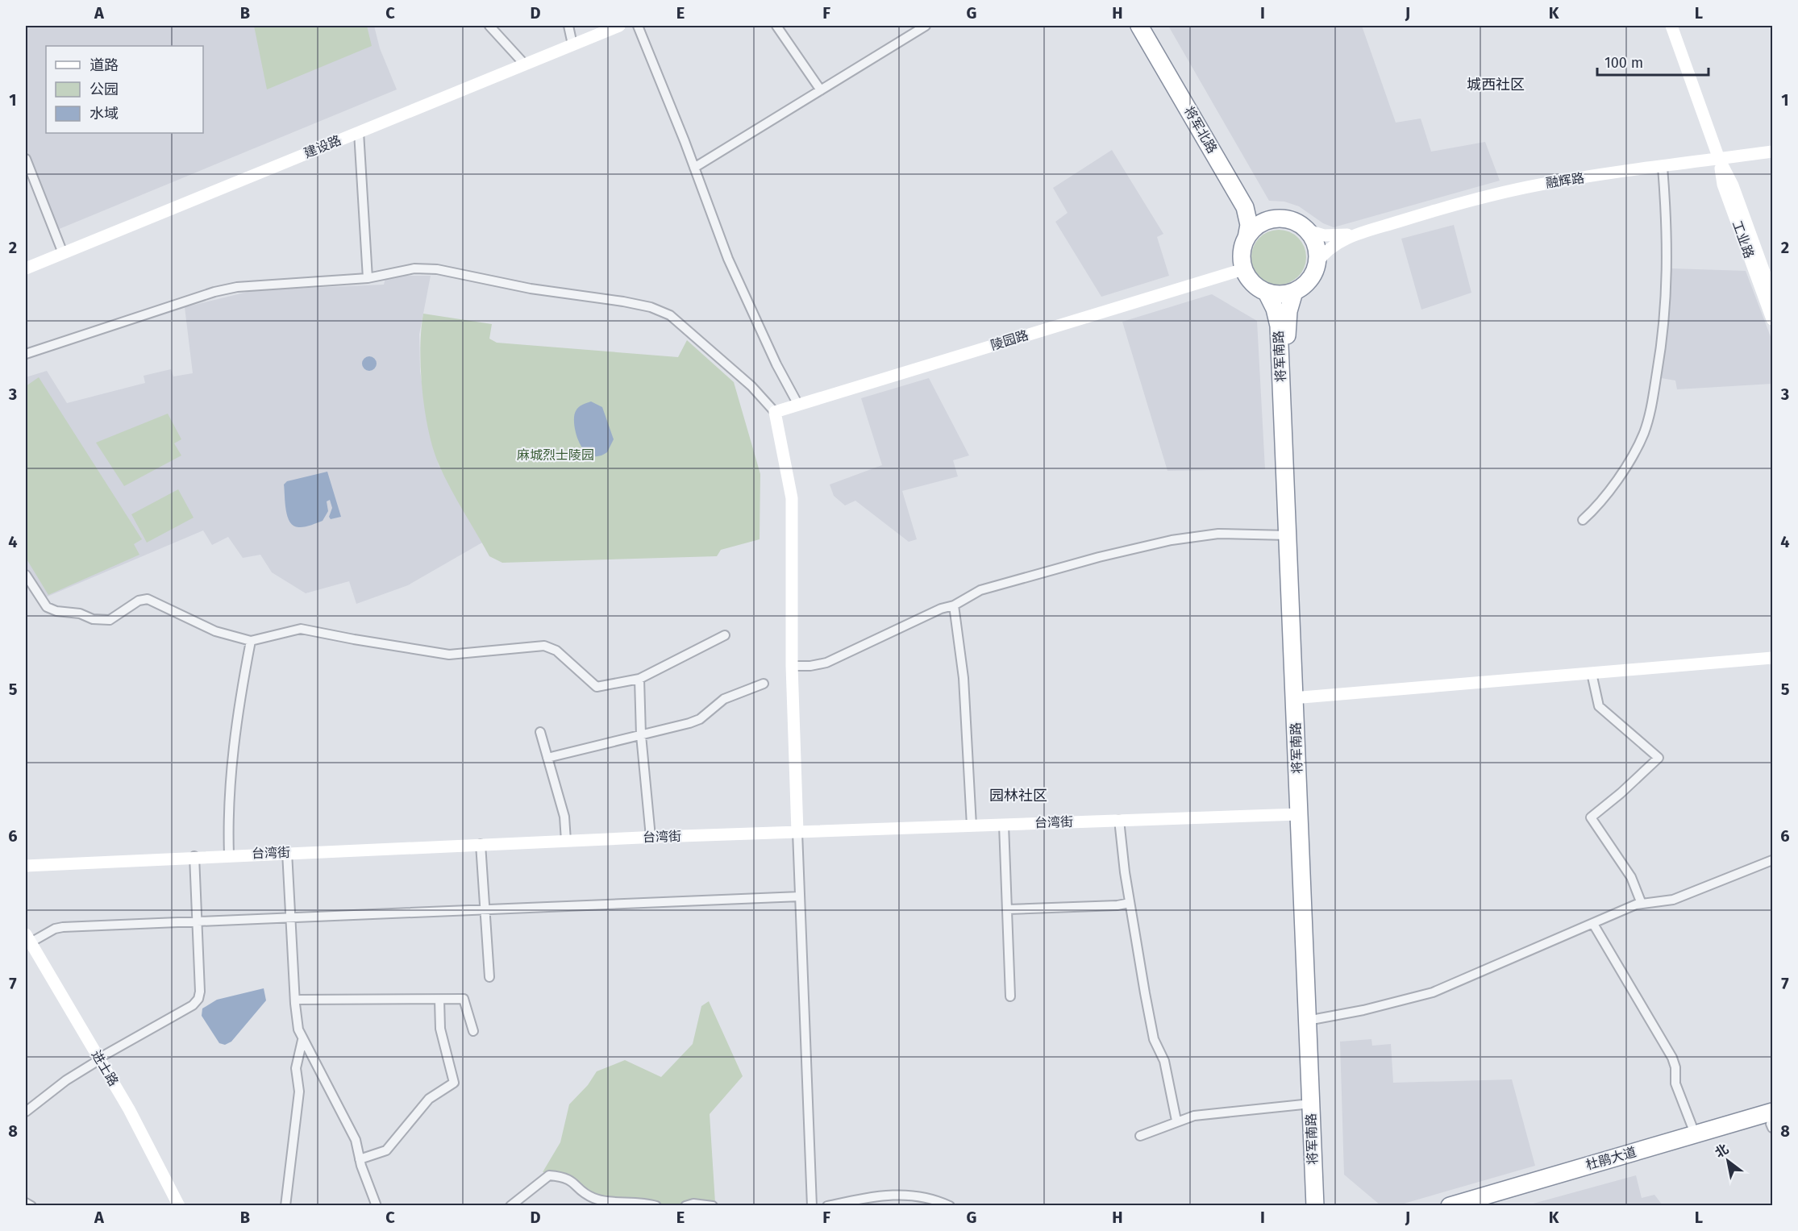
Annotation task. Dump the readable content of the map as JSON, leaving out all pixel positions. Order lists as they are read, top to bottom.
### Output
{
  "streets": {
    "highway": ["将军北路", "将军南路", "杜鹃大道"],
    "main road": [
      "建设路",
      "融辉路",
      "工业路",
      "陵园路",
      "台湾街",
      "进士路"
    ]
  },
  "crossings": [
    ["将军北路", "陵园路"],
    ["将军北路", "将军南路"],
    ["融辉路", "工业路"],
    ["陵园路", "将军南路"],
    ["将军南路", "台湾街"]
  ],
  "districts": ["城西社区", "园林社区"],
  "parks": ["麻城烈士陵园"],
  "legend": ["道路", "公园", "水域"],
  "scale_bar": "100 m",
  "north": "top left",
  "grid": {
    "columns": [
      "A",
      "B",
      "C",
      "D",
      "E",
      "F",
      "G",
      "H",
      "I",
      "J",
      "K",
      "L"
    ],
    "rows": [
      "1",
      "2",
      "3",
      "4",
      "5",
      "6",
      "7",
      "8"
    ]
  }
}
